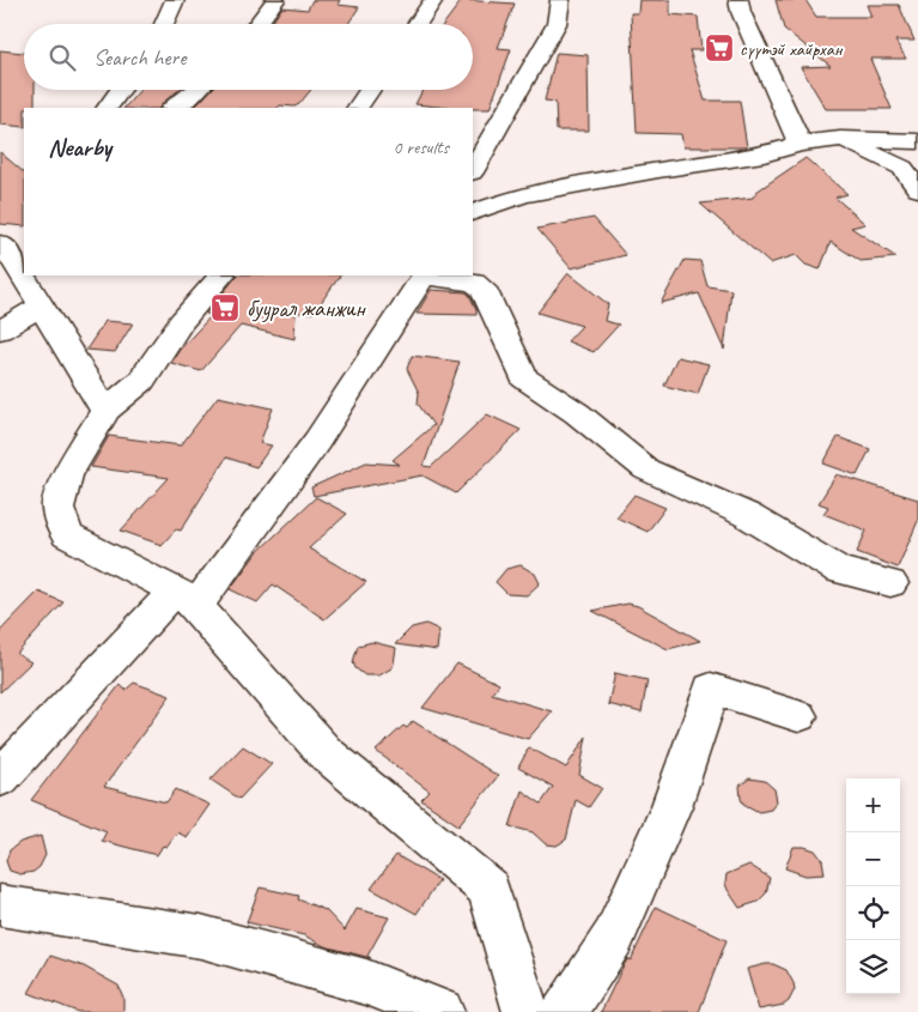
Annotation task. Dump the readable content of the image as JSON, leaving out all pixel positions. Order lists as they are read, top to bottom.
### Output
{
  "places": {
    "supermarket": ["сүүтэй хайрхан", "буурал жанжин"]
  },
  "page": {
    "search": "Search here",
    "heading": ["Nearby", "0 results"],
    "map_buttons": ["+", "−"]
  }
}
